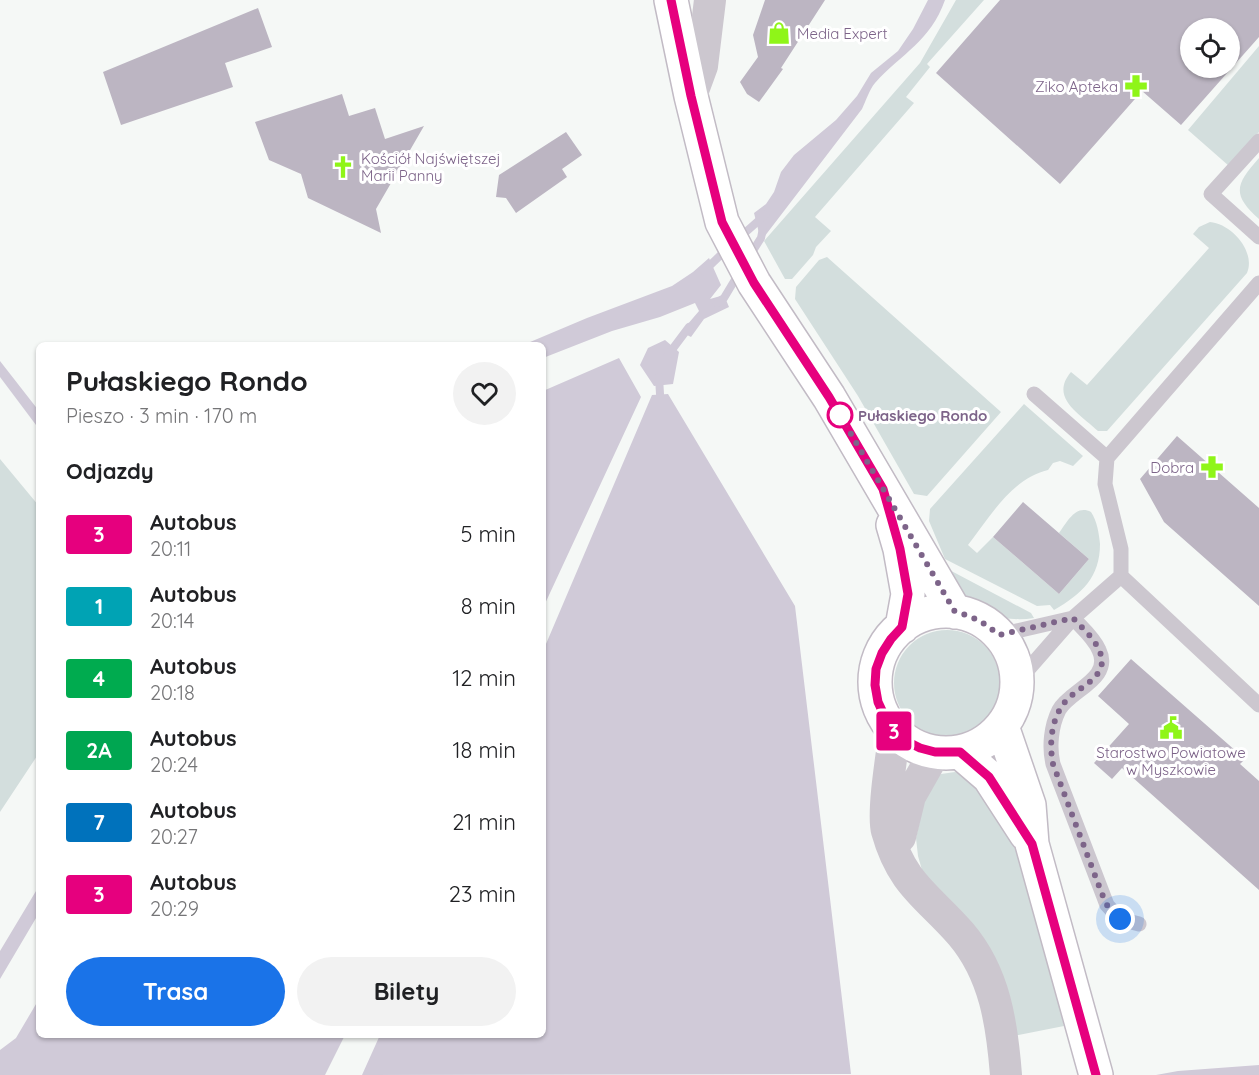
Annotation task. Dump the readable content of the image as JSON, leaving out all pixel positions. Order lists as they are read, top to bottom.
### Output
{
  "places": {
    "shop": ["Media Expert"],
    "pharmacy": ["Ziko Apteka", "Dobra"],
    "church": ["Kościół Najświętszej Marii Panny"],
    "other": ["Pułaskiego Rondo"],
    "public building": ["Starostwo Powiatowe w Myszkowie"]
  },
  "lines": ["bus line 3"],
  "page": {
    "on_map": "3",
    "heading": [
      ["Pułaskiego Rondo", "Pieszo · 3 min · 170 m"],
      "Odjazdy"
    ],
    "list": [
      {
        "mark": "3",
        "name": "Autobus",
        "note": "20:11",
        "value": "5 min"
      },
      {
        "mark": "1",
        "name": "Autobus",
        "note": "20:14",
        "value": "8 min"
      },
      {
        "mark": "4",
        "name": "Autobus",
        "note": "20:18",
        "value": "12 min"
      },
      {
        "mark": "2A",
        "name": "Autobus",
        "note": "20:24",
        "value": "18 min"
      },
      {
        "mark": "7",
        "name": "Autobus",
        "note": "20:27",
        "value": "21 min"
      },
      {
        "mark": "3",
        "name": "Autobus",
        "note": "20:29",
        "value": "23 min"
      }
    ],
    "buttons": ["Trasa", "Bilety"]
  }
}
